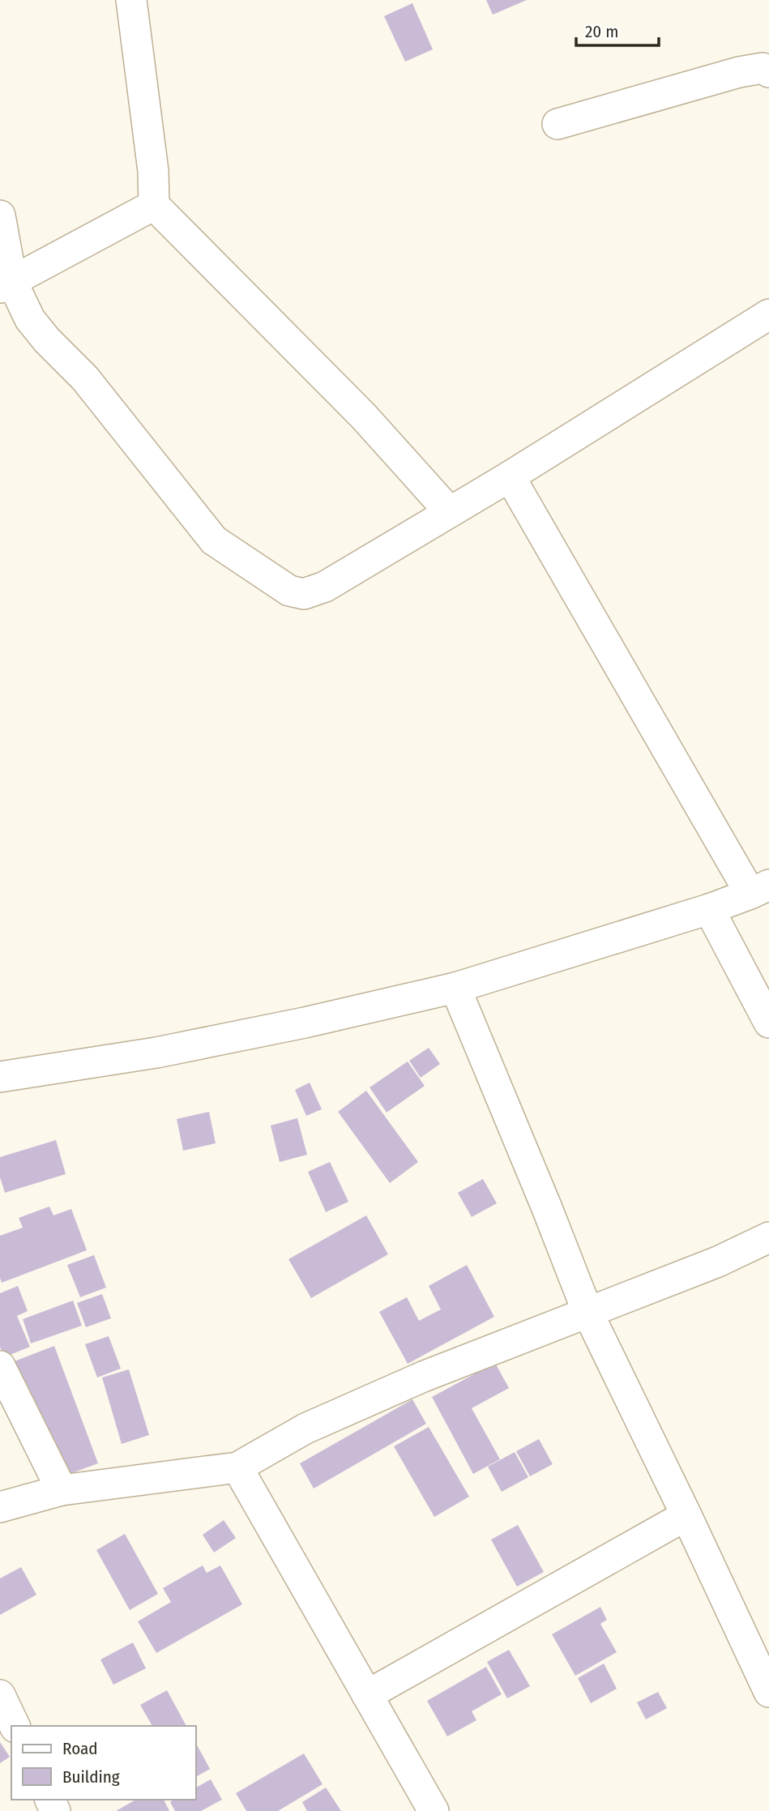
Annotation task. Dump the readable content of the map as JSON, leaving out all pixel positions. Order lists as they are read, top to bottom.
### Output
{
  "legend": ["Road", "Building"],
  "scale_bar": "20 m"
}
